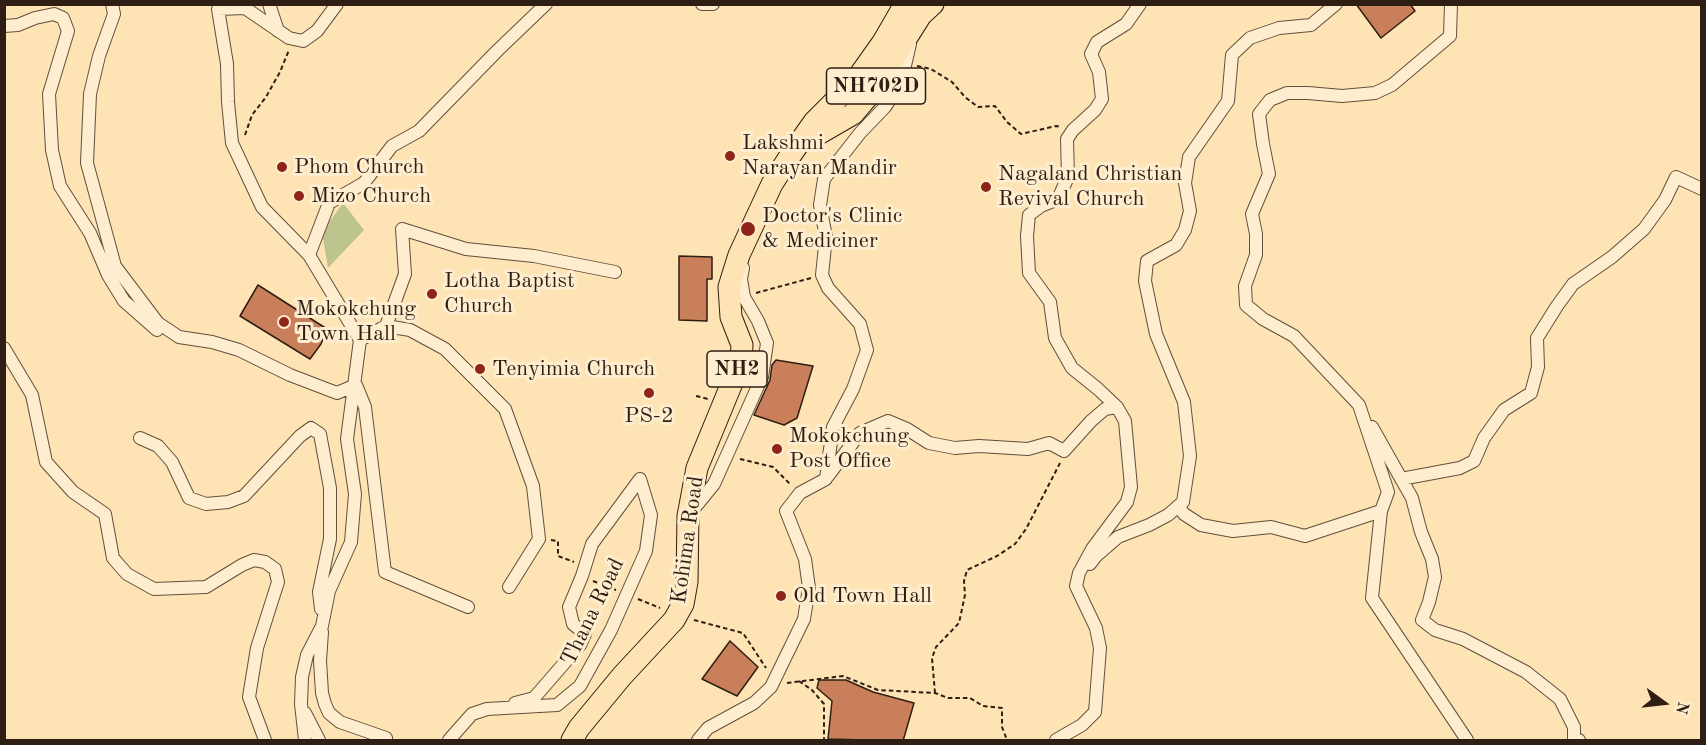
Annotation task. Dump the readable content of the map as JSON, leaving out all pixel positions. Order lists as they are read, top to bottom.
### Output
{
  "streets": {
    "highway": ["NH702D", "NH2", "Kohima Road"],
    "street": ["Thana Road"]
  },
  "crossings": [
    ["NH702D", "Kohima Road"]
  ],
  "places": [
    "Lakshmi Narayan Mandir",
    "Phom Church",
    "Nagaland Christian Revival Church",
    "Mizo Church",
    "Doctor's Clinic & Mediciner",
    "Lotha Baptist Church",
    "Mokokchung Town Hall",
    "Tenyimia Church",
    "PS-2",
    "Mokokchung Post Office",
    "Old Town Hall"
  ],
  "north": "right"
}
